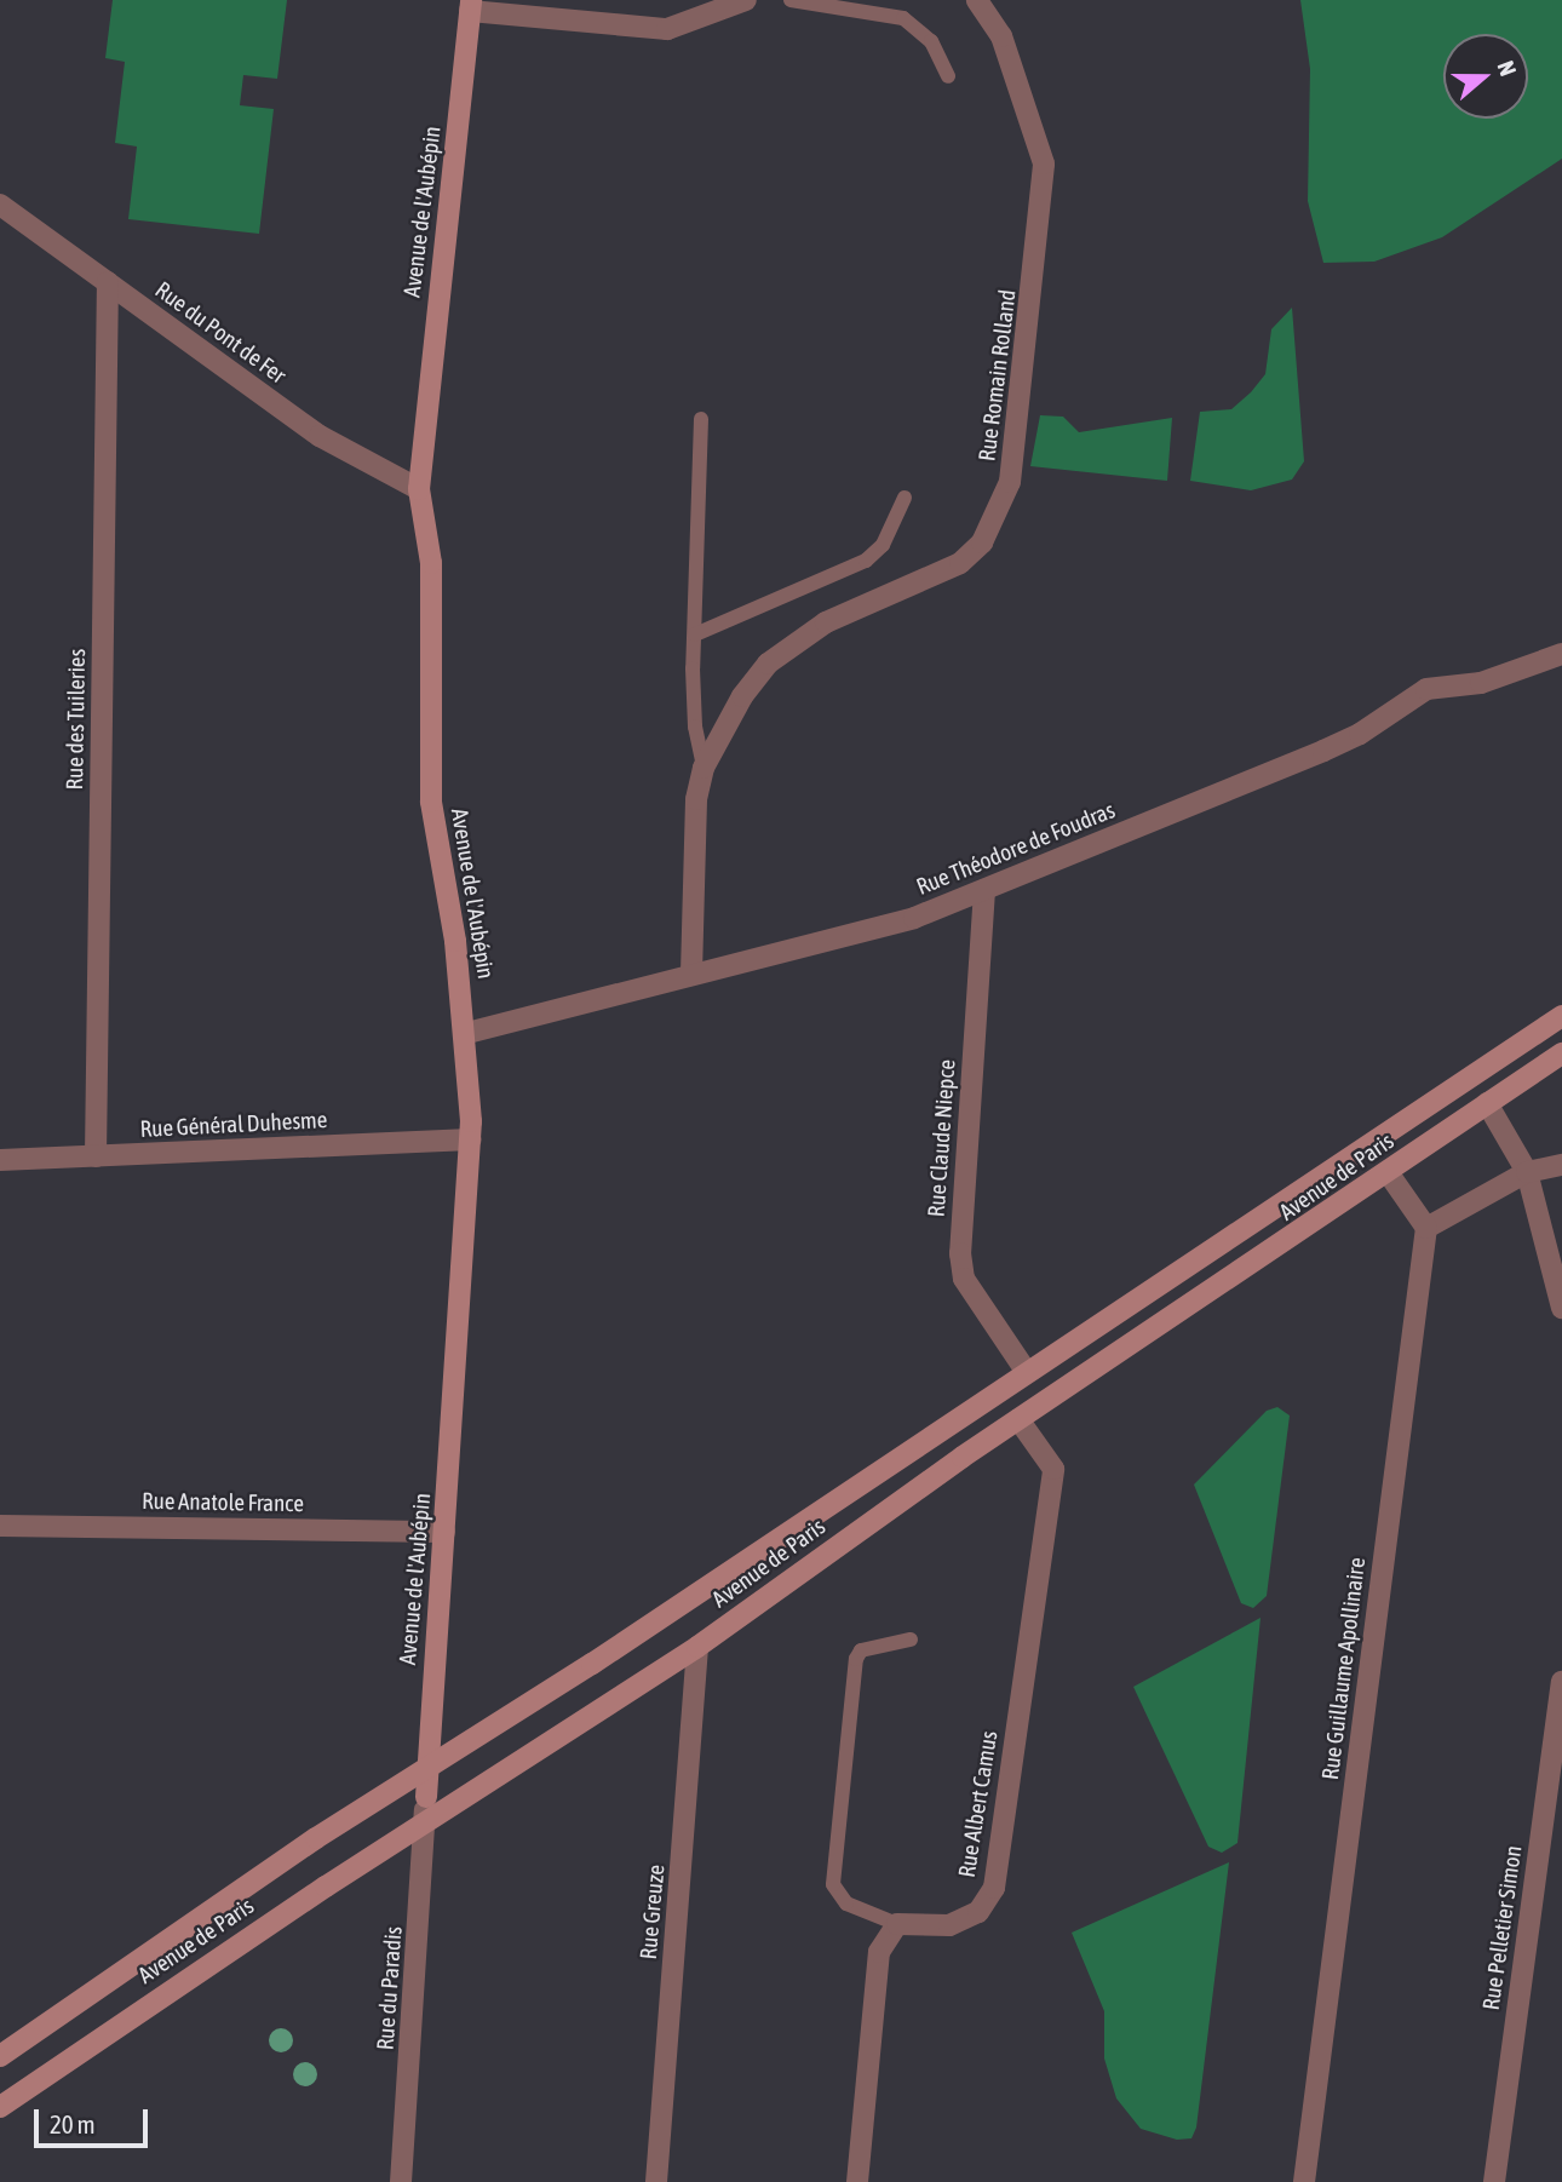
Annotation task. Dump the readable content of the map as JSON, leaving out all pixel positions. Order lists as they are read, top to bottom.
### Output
{
  "streets": {
    "main road": ["Avenue de l'Aubépin", "Avenue de Paris"],
    "street": [
      "Rue du Pont de Fer",
      "Rue Romain Rolland",
      "Rue des Tuileries",
      "Rue Théodore de Foudras",
      "Rue Général Duhesme",
      "Rue Claude Niepce",
      "Rue Anatole France",
      "Rue Guillaume Apollinaire",
      "Rue Albert Camus",
      "Rue Greuze",
      "Rue Pelletier Simon",
      "Rue du Paradis"
    ]
  },
  "crossings": [
    ["Avenue de l'Aubépin", "Rue du Pont de Fer"],
    ["Avenue de l'Aubépin", "Rue Théodore de Foudras"],
    ["Avenue de l'Aubépin", "Rue Général Duhesme"],
    ["Avenue de l'Aubépin", "Avenue de Paris"],
    ["Avenue de l'Aubépin", "Rue Anatole France"],
    ["Avenue de l'Aubépin", "Rue du Paradis"],
    ["Rue du Pont de Fer", "Rue des Tuileries"],
    ["Rue Romain Rolland", "Rue Théodore de Foudras"],
    ["Rue des Tuileries", "Rue Général Duhesme"],
    ["Rue Théodore de Foudras", "Rue Claude Niepce"],
    ["Rue Claude Niepce", "Avenue de Paris"],
    ["Avenue de Paris", "Rue Albert Camus"],
    ["Avenue de Paris", "Rue Greuze"],
    ["Avenue de Paris", "Rue du Paradis"]
  ],
  "scale_bar": "20 m",
  "north": "right"
}
